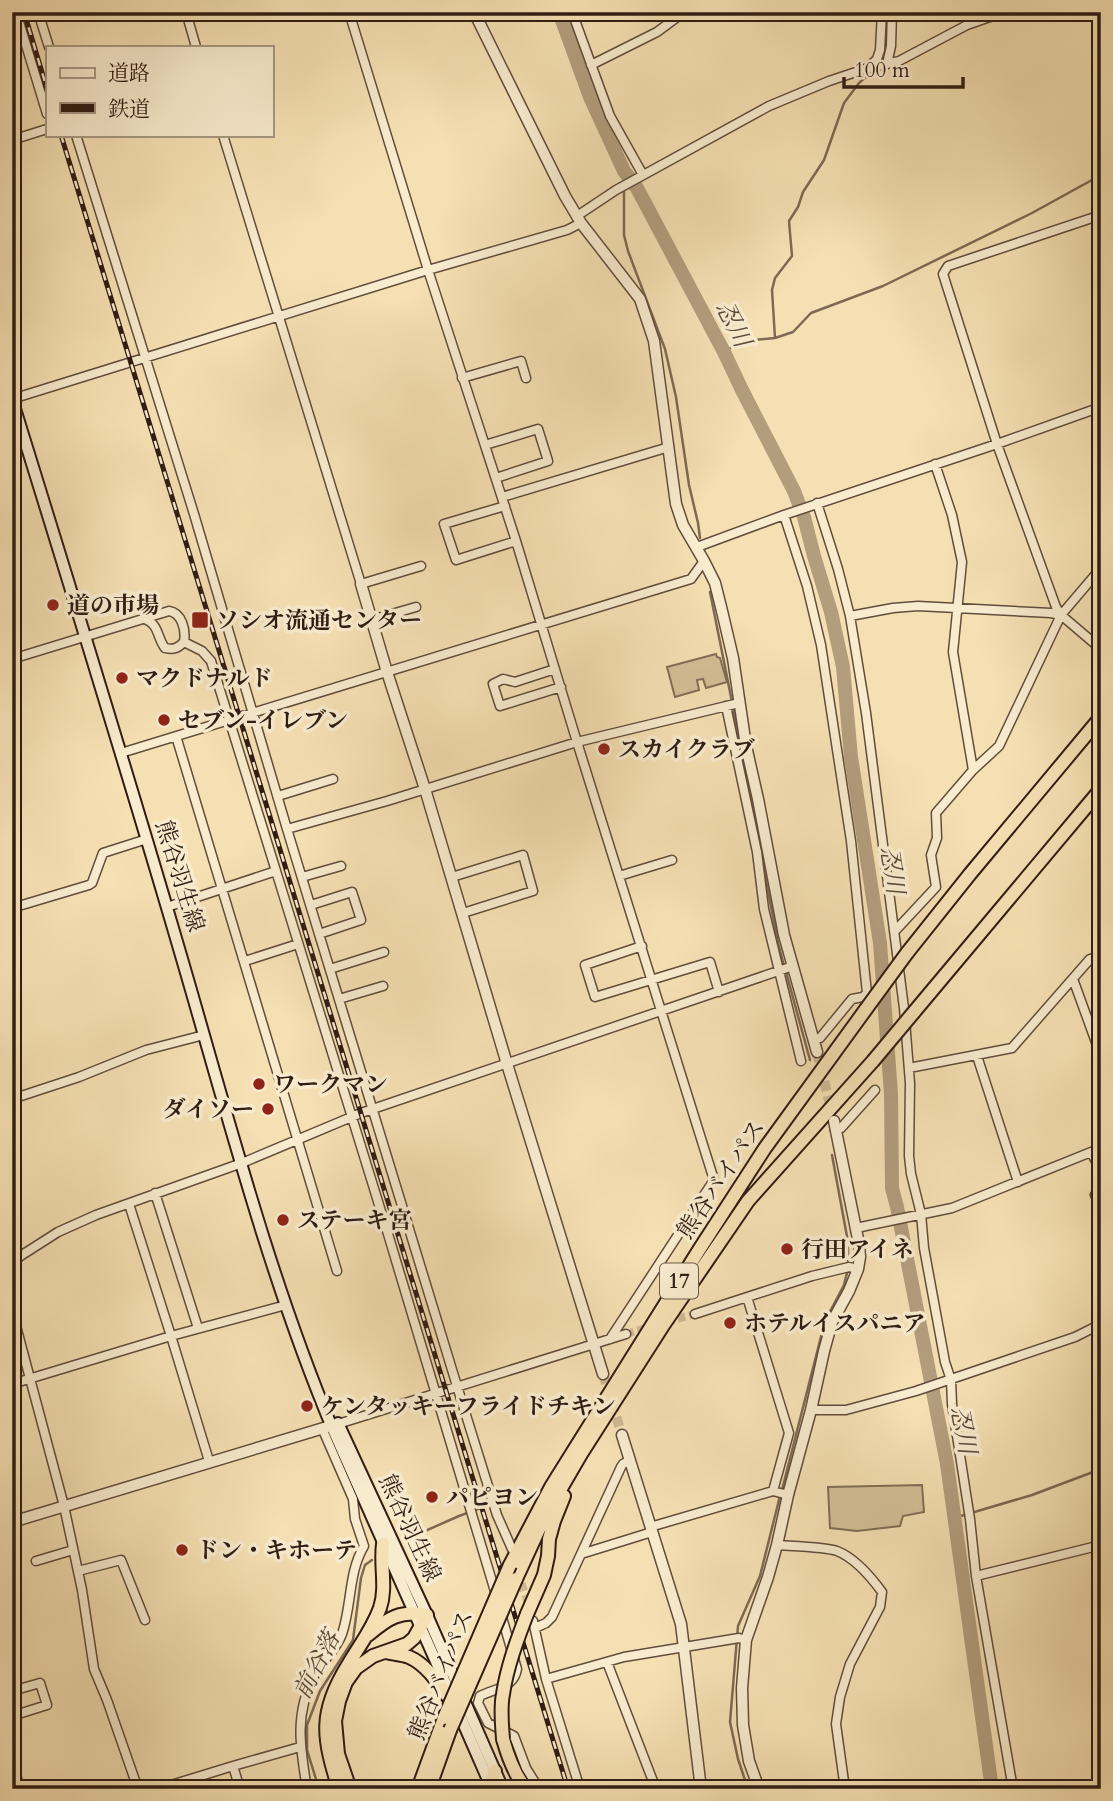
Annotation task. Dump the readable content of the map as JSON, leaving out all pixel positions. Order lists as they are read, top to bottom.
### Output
{
  "streets": {
    "highway": ["熊谷バイパス", "17"],
    "main road": ["熊谷羽生線"]
  },
  "water": ["忍川", "前谷落"],
  "places": {
    "other": [
      "道の市場",
      "マクドナルド",
      "セブン-イレブン",
      "スカイクラブ",
      "ワークマン",
      "ダイソー",
      "ステーキ宮",
      "行田アイネ",
      "ホテルイスパニア",
      "ケンタッキーフライドチキン",
      "パピヨン",
      "ドン・キホーテ"
    ],
    "transit": ["ソシオ流通センター"]
  },
  "legend": ["道路", "鉄道"],
  "scale_bar": "100 m"
}
